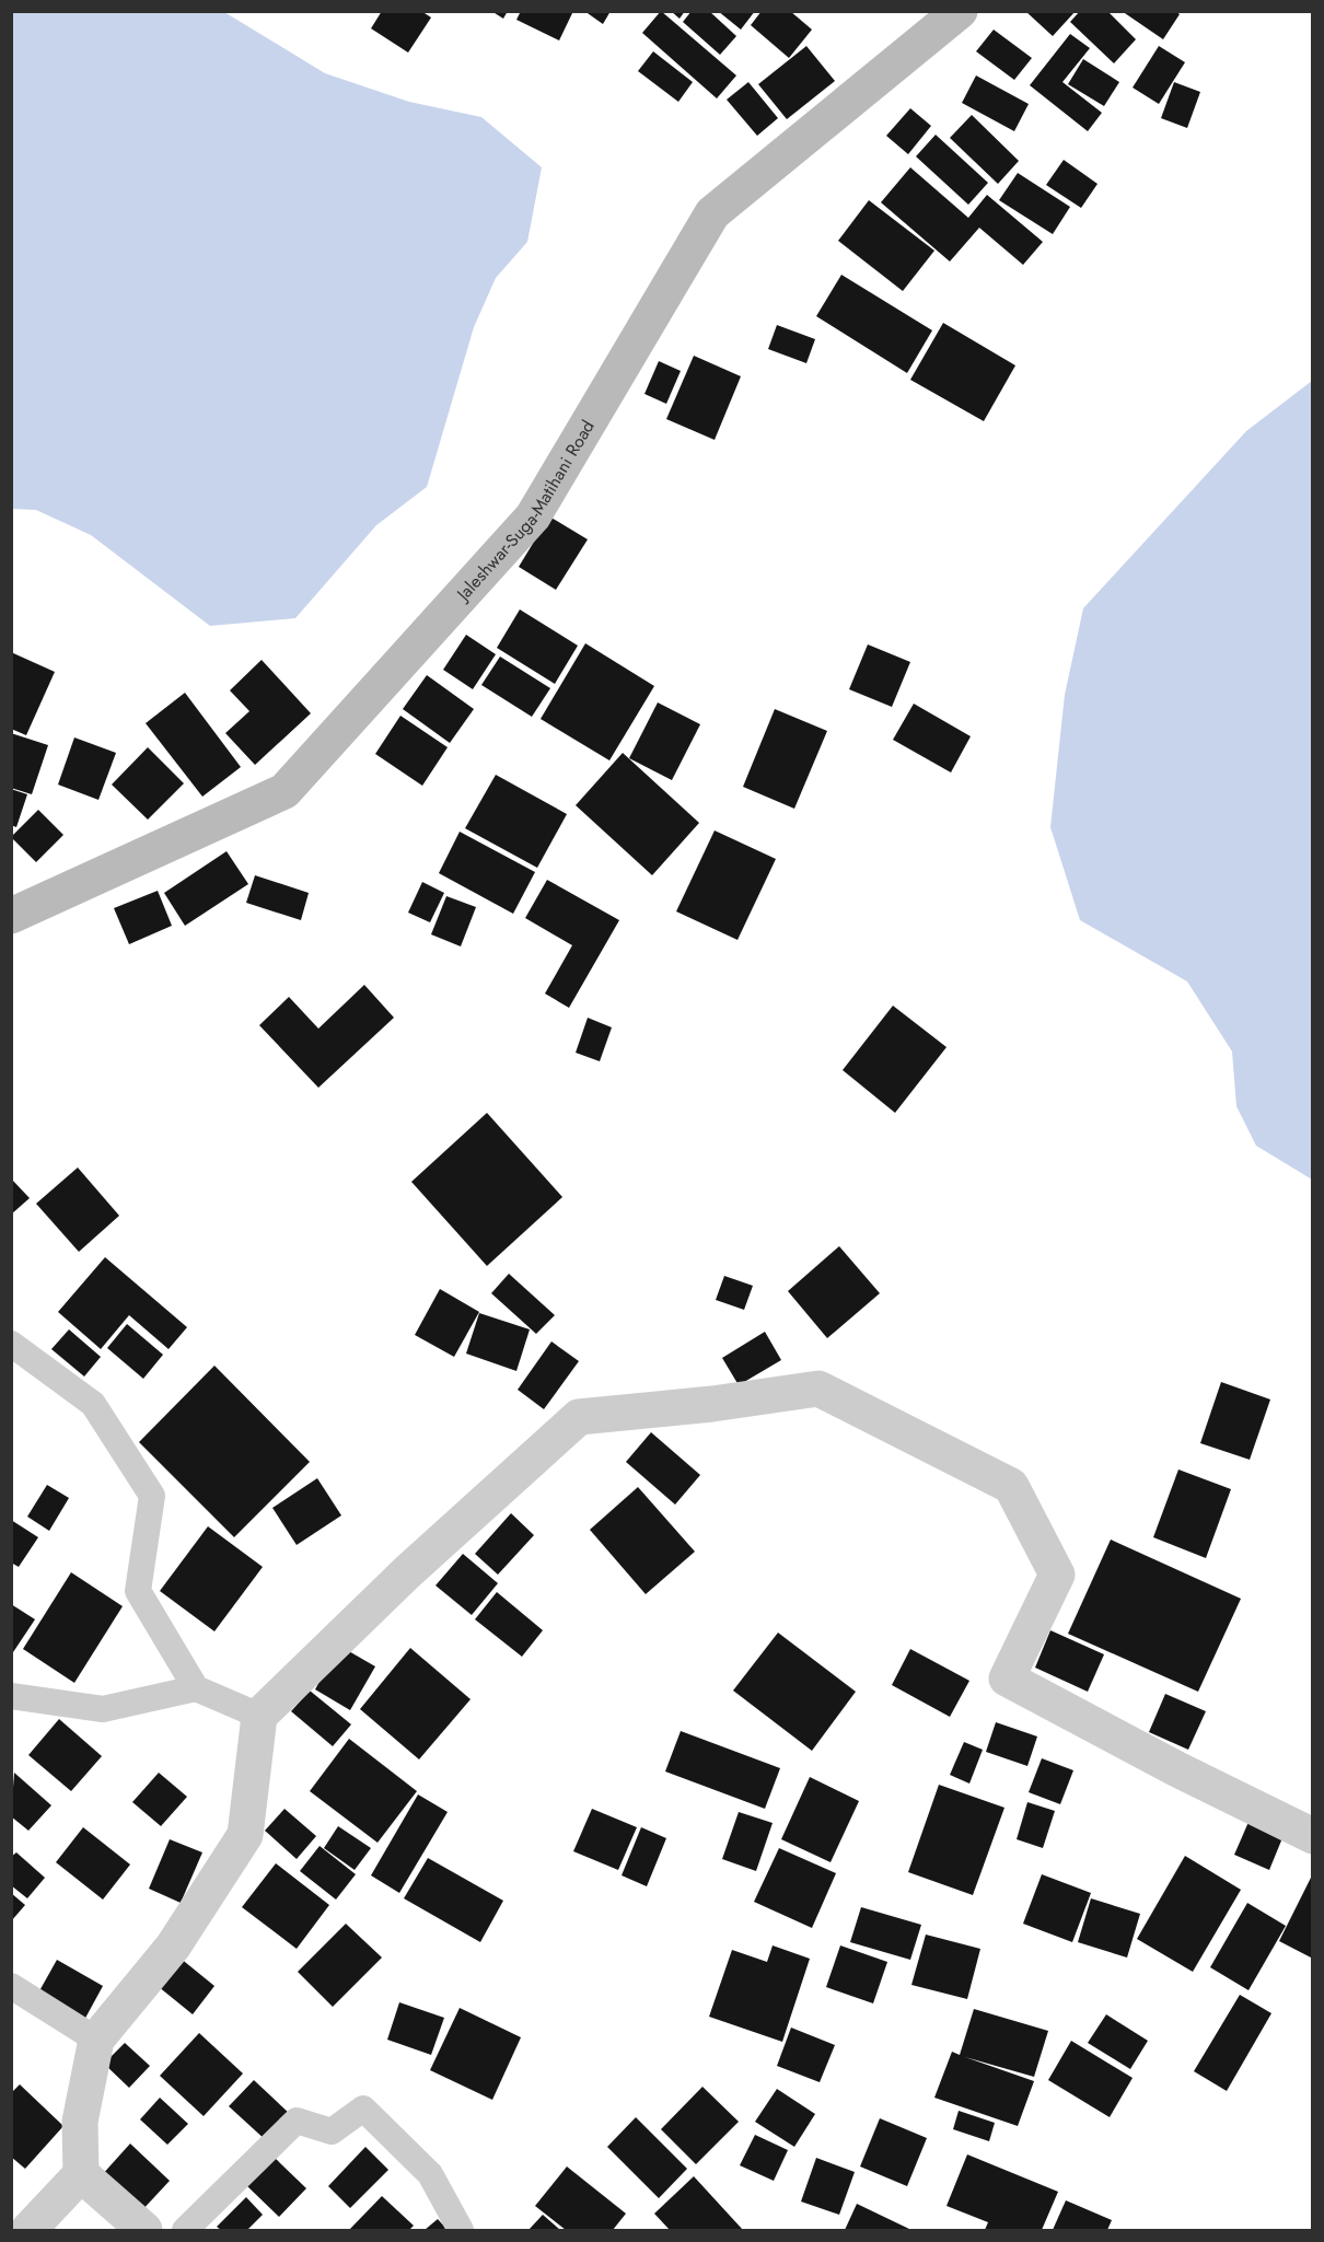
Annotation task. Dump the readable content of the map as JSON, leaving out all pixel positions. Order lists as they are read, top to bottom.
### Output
{
  "streets": {
    "main road": ["Jaleshwar-Suga-Matihani Road"]
  }
}
